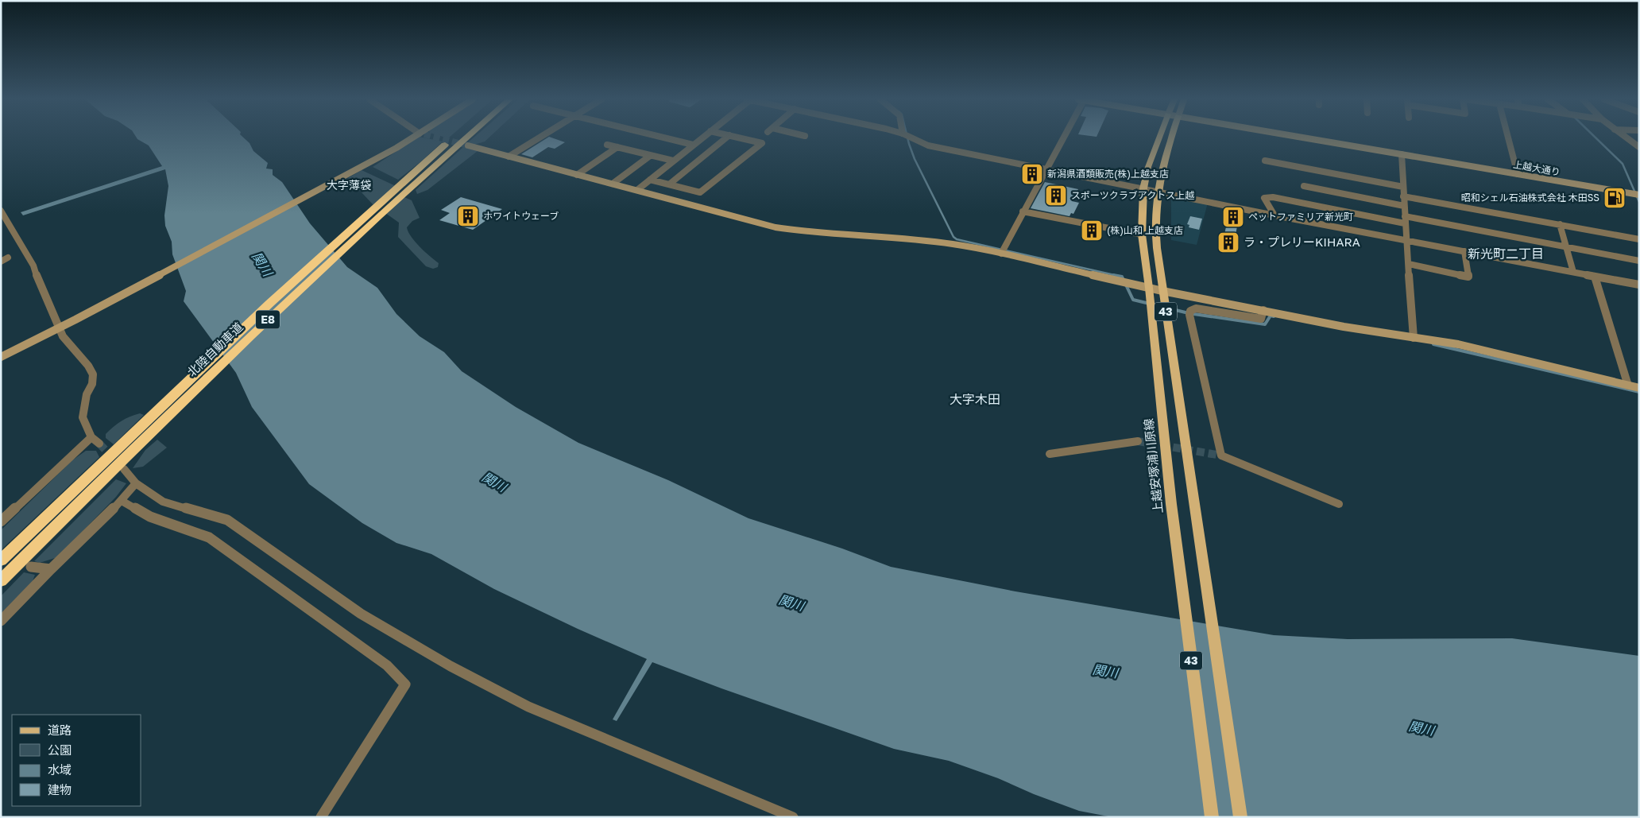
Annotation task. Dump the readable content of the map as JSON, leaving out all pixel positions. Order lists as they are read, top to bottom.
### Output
{
  "streets": {
    "highway": ["E8", "北陸自動車道"],
    "main road": ["43", "上越安塚浦川原線"],
    "street": ["上越大通り"]
  },
  "districts": ["大字薄袋", "新光町二丁目", "大字木田"],
  "water": ["関川"],
  "places": {
    "building": [
      "新潟県酒類販売(株)上越支店",
      "スポーツクラブアクトス上越",
      "ホワイトウェーブ",
      "ペットファミリア新光町",
      "(株)山和 上越支店",
      "ラ・プレリーKIHARA"
    ],
    "fuel station": ["昭和シェル石油株式会社 木田SS"]
  },
  "legend": [
    "道路",
    "公園",
    "水域",
    "建物"
  ]
}
